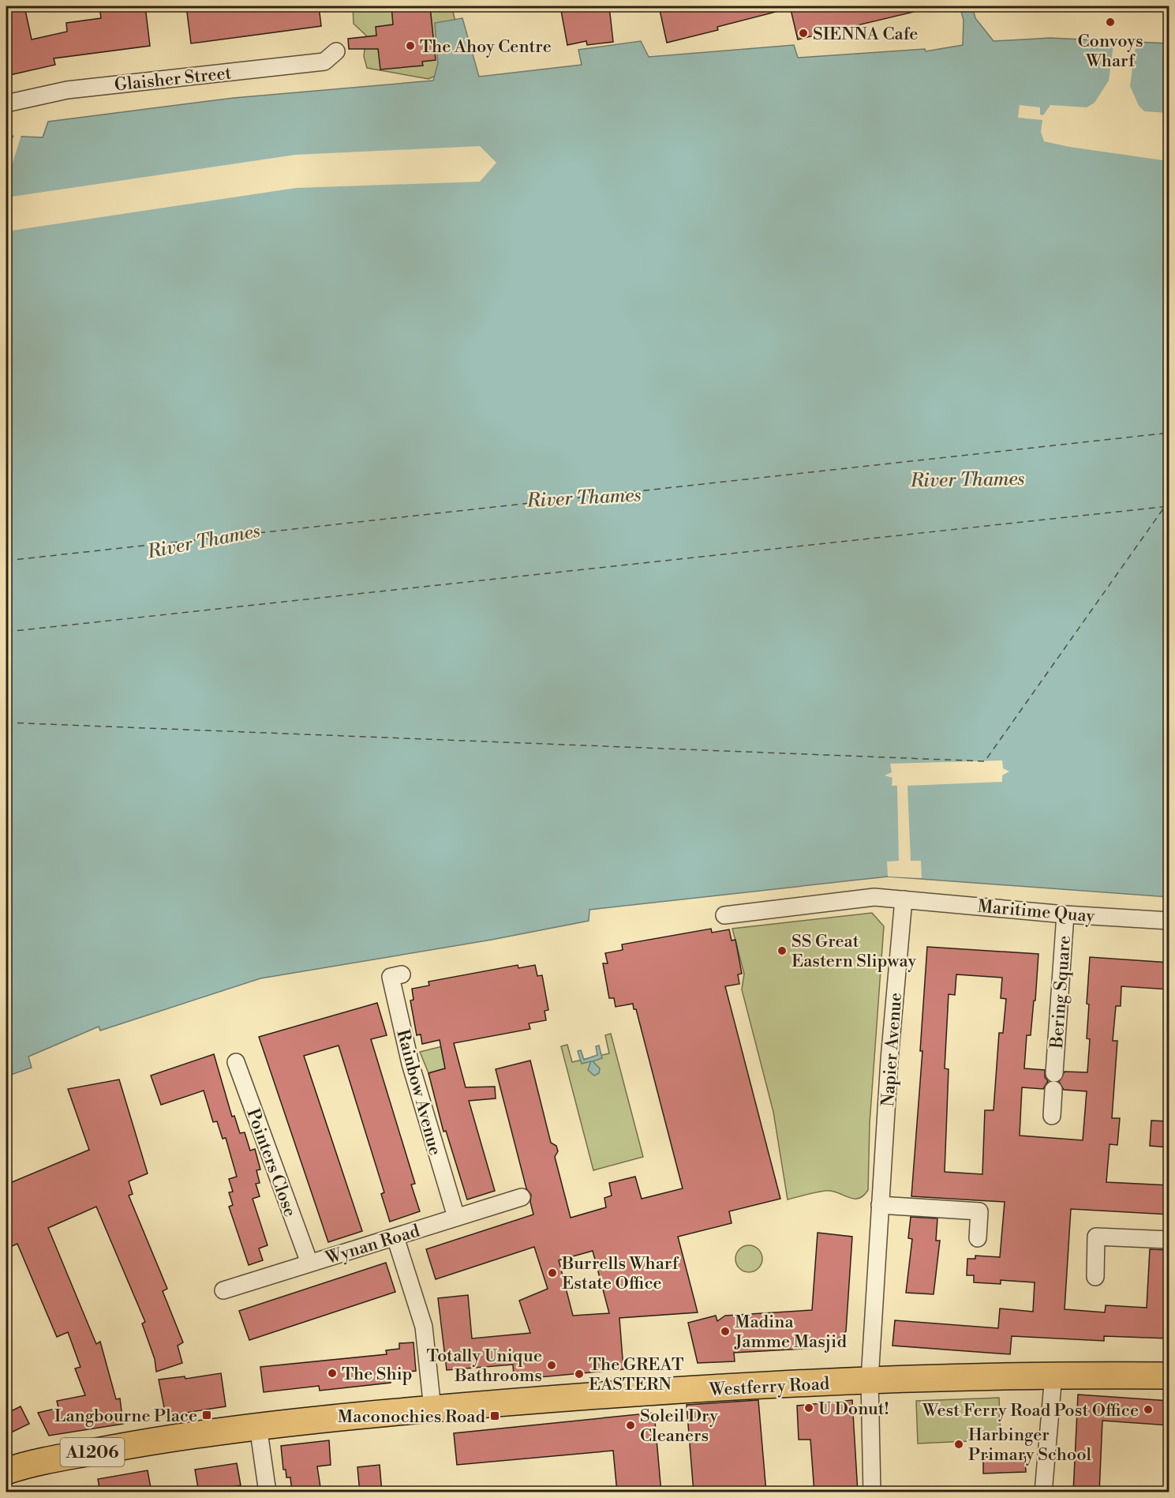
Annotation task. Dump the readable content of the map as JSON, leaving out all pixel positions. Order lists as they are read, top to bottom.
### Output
{
  "streets": {
    "main road": ["Westferry Road", "A1206"],
    "street": [
      "Glaisher Street",
      "Maritime Quay",
      "Bering Square",
      "Napier Avenue",
      "Rainbow Avenue",
      "Pointers Close",
      "Wynan Road"
    ]
  },
  "crossings": [
    ["Maritime Quay", "Bering Square"],
    ["Maritime Quay", "Napier Avenue"],
    ["Napier Avenue", "Westferry Road"],
    ["Rainbow Avenue", "Wynan Road"],
    ["Pointers Close", "Wynan Road"]
  ],
  "water": ["River Thames"],
  "places": {
    "other": [
      "Convoys Wharf",
      "SIENNA Cafe",
      "The Ahoy Centre",
      "SS Great Eastern Slipway",
      "Burrells Wharf Estate Office",
      "Madina Jamme Masjid",
      "Totally Unique Bathrooms",
      "The Ship",
      "The GREAT EASTERN",
      "U Donut!",
      "West Ferry Road Post Office",
      "Soleil Dry Cleaners",
      "Harbinger Primary School"
    ],
    "transit": ["Langbourne Place", "Maconochies Road"]
  }
}
